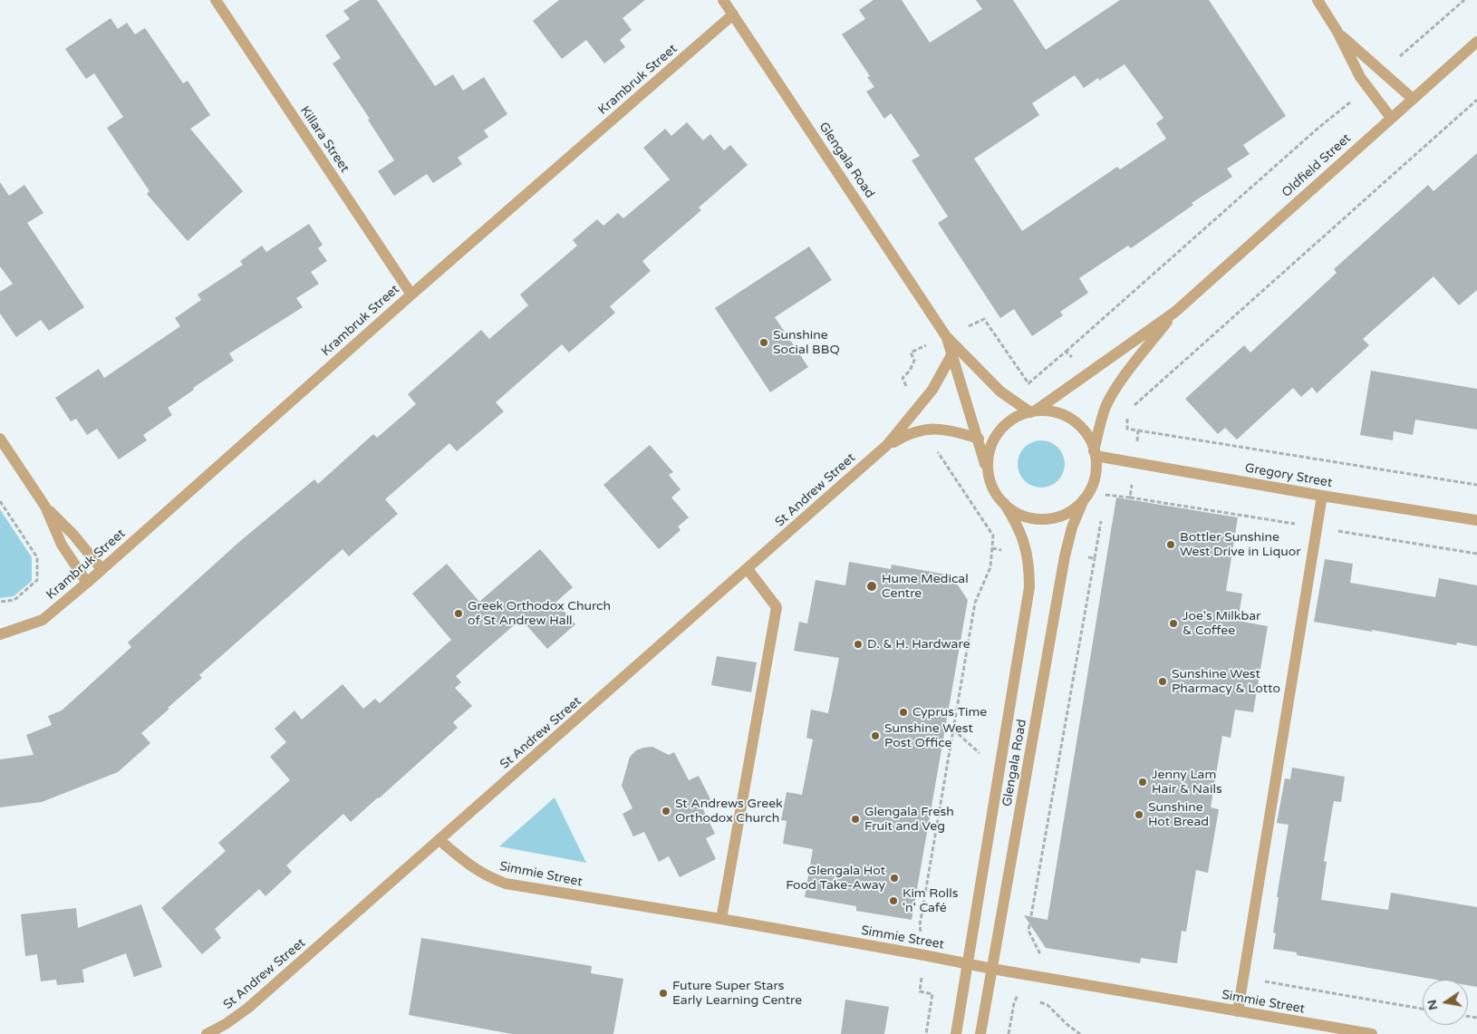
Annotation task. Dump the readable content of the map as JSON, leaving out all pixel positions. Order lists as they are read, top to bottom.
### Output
{
  "streets": {
    "street": [
      "Krambruk Street",
      "Killara Street",
      "Glengala Road",
      "Oldfield Street",
      "Gregory Street",
      "St Andrew Street",
      "Simmie Street"
    ]
  },
  "crossings": [
    ["Krambruk Street", "Killara Street"],
    ["Krambruk Street", "Glengala Road"],
    ["Glengala Road", "Oldfield Street"],
    ["Glengala Road", "Gregory Street"],
    ["Glengala Road", "St Andrew Street"],
    ["Glengala Road", "Simmie Street"],
    ["Oldfield Street", "Gregory Street"],
    ["St Andrew Street", "Simmie Street"]
  ],
  "places": [
    "Sunshine Social BBQ",
    "Bottler Sunshine West Drive in Liquor",
    "Hume Medical Centre",
    "Greek Orthodox Church of St Andrew Hall",
    "Joe's Milkbar & Coffee",
    "D. & H. Hardware",
    "Sunshine West Pharmacy & Lotto",
    "Cyprus Time",
    "Sunshine West Post Office",
    "Jenny Lam Hair & Nails",
    "St Andrews Greek Orthodox Church",
    "Sunshine Hot Bread",
    "Glengala Fresh Fruit and Veg",
    "Glengala Hot Food Take-Away",
    "Kim Rolls 'n' Café",
    "Future Super Stars Early Learning Centre"
  ],
  "north": "left"
}
